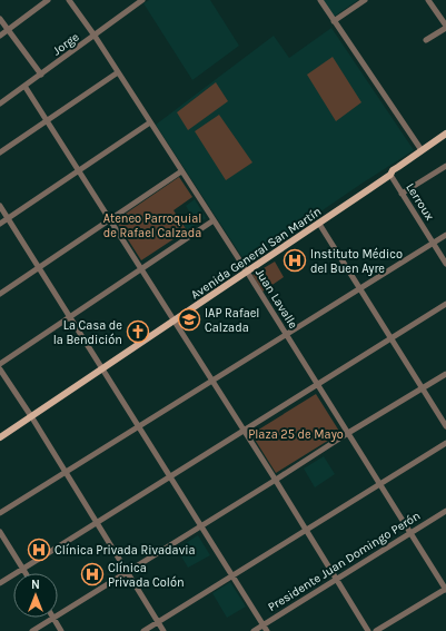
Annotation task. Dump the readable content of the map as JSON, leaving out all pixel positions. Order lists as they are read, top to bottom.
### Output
{
  "streets": {
    "main road": ["Avenida General San Martín"],
    "street": [
      "Jorge",
      "Lerroux",
      "Juan Lavalle",
      "Presidente Juan Domingo Perón"
    ]
  },
  "crossings": [
    ["Jorge", "Juan Lavalle"],
    ["Lerroux", "Avenida General San Martín"],
    ["Avenida General San Martín", "Juan Lavalle"],
    ["Juan Lavalle", "Presidente Juan Domingo Perón"]
  ],
  "parks": ["Ateneo Parroquial de Rafael Calzada", "Plaza 25 de Mayo"],
  "places": {
    "hospital": ["Instituto Médico del Buen Ayre", "Clínica Privada Rivadavia", "Clínica Privada Colón"],
    "school or university": ["IAP Rafael Calzada"],
    "church": ["La Casa de la Bendición"]
  },
  "north": "top"
}
